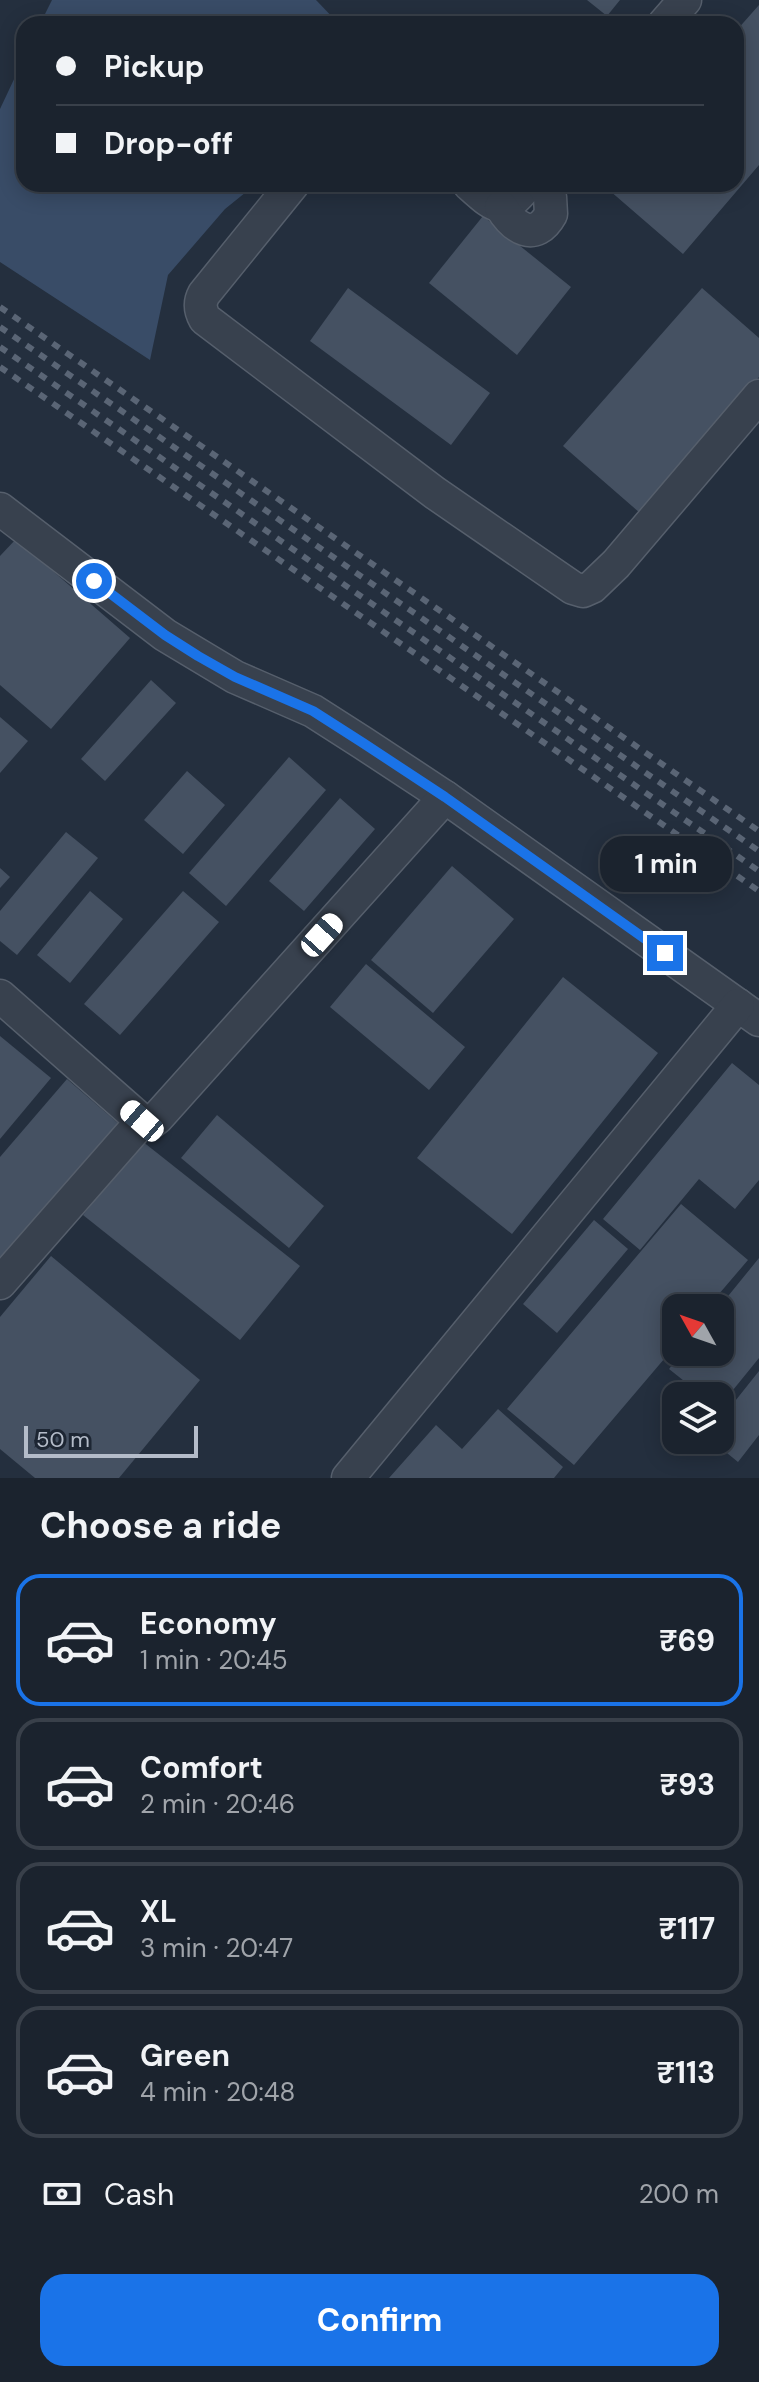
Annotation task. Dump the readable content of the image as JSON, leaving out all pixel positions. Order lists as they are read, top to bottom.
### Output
{
  "scale_bar": "50 m",
  "north": "top left",
  "page": {
    "banner": ["Pickup", "Drop-off"],
    "bubble": "1 min",
    "scale": "50 m",
    "heading": "Choose a ride",
    "list": [
      {
        "name": "Economy",
        "note": "1 min · 20:45",
        "value": "₹69"
      },
      {
        "name": "Comfort",
        "note": "2 min · 20:46",
        "value": "₹93"
      },
      {
        "name": "XL",
        "note": "3 min · 20:47",
        "value": "₹117"
      },
      {
        "name": "Green",
        "note": "4 min · 20:48",
        "value": "₹113"
      }
    ],
    "pay": ["Cash", "200 m"],
    "buttons": "Confirm"
  }
}
